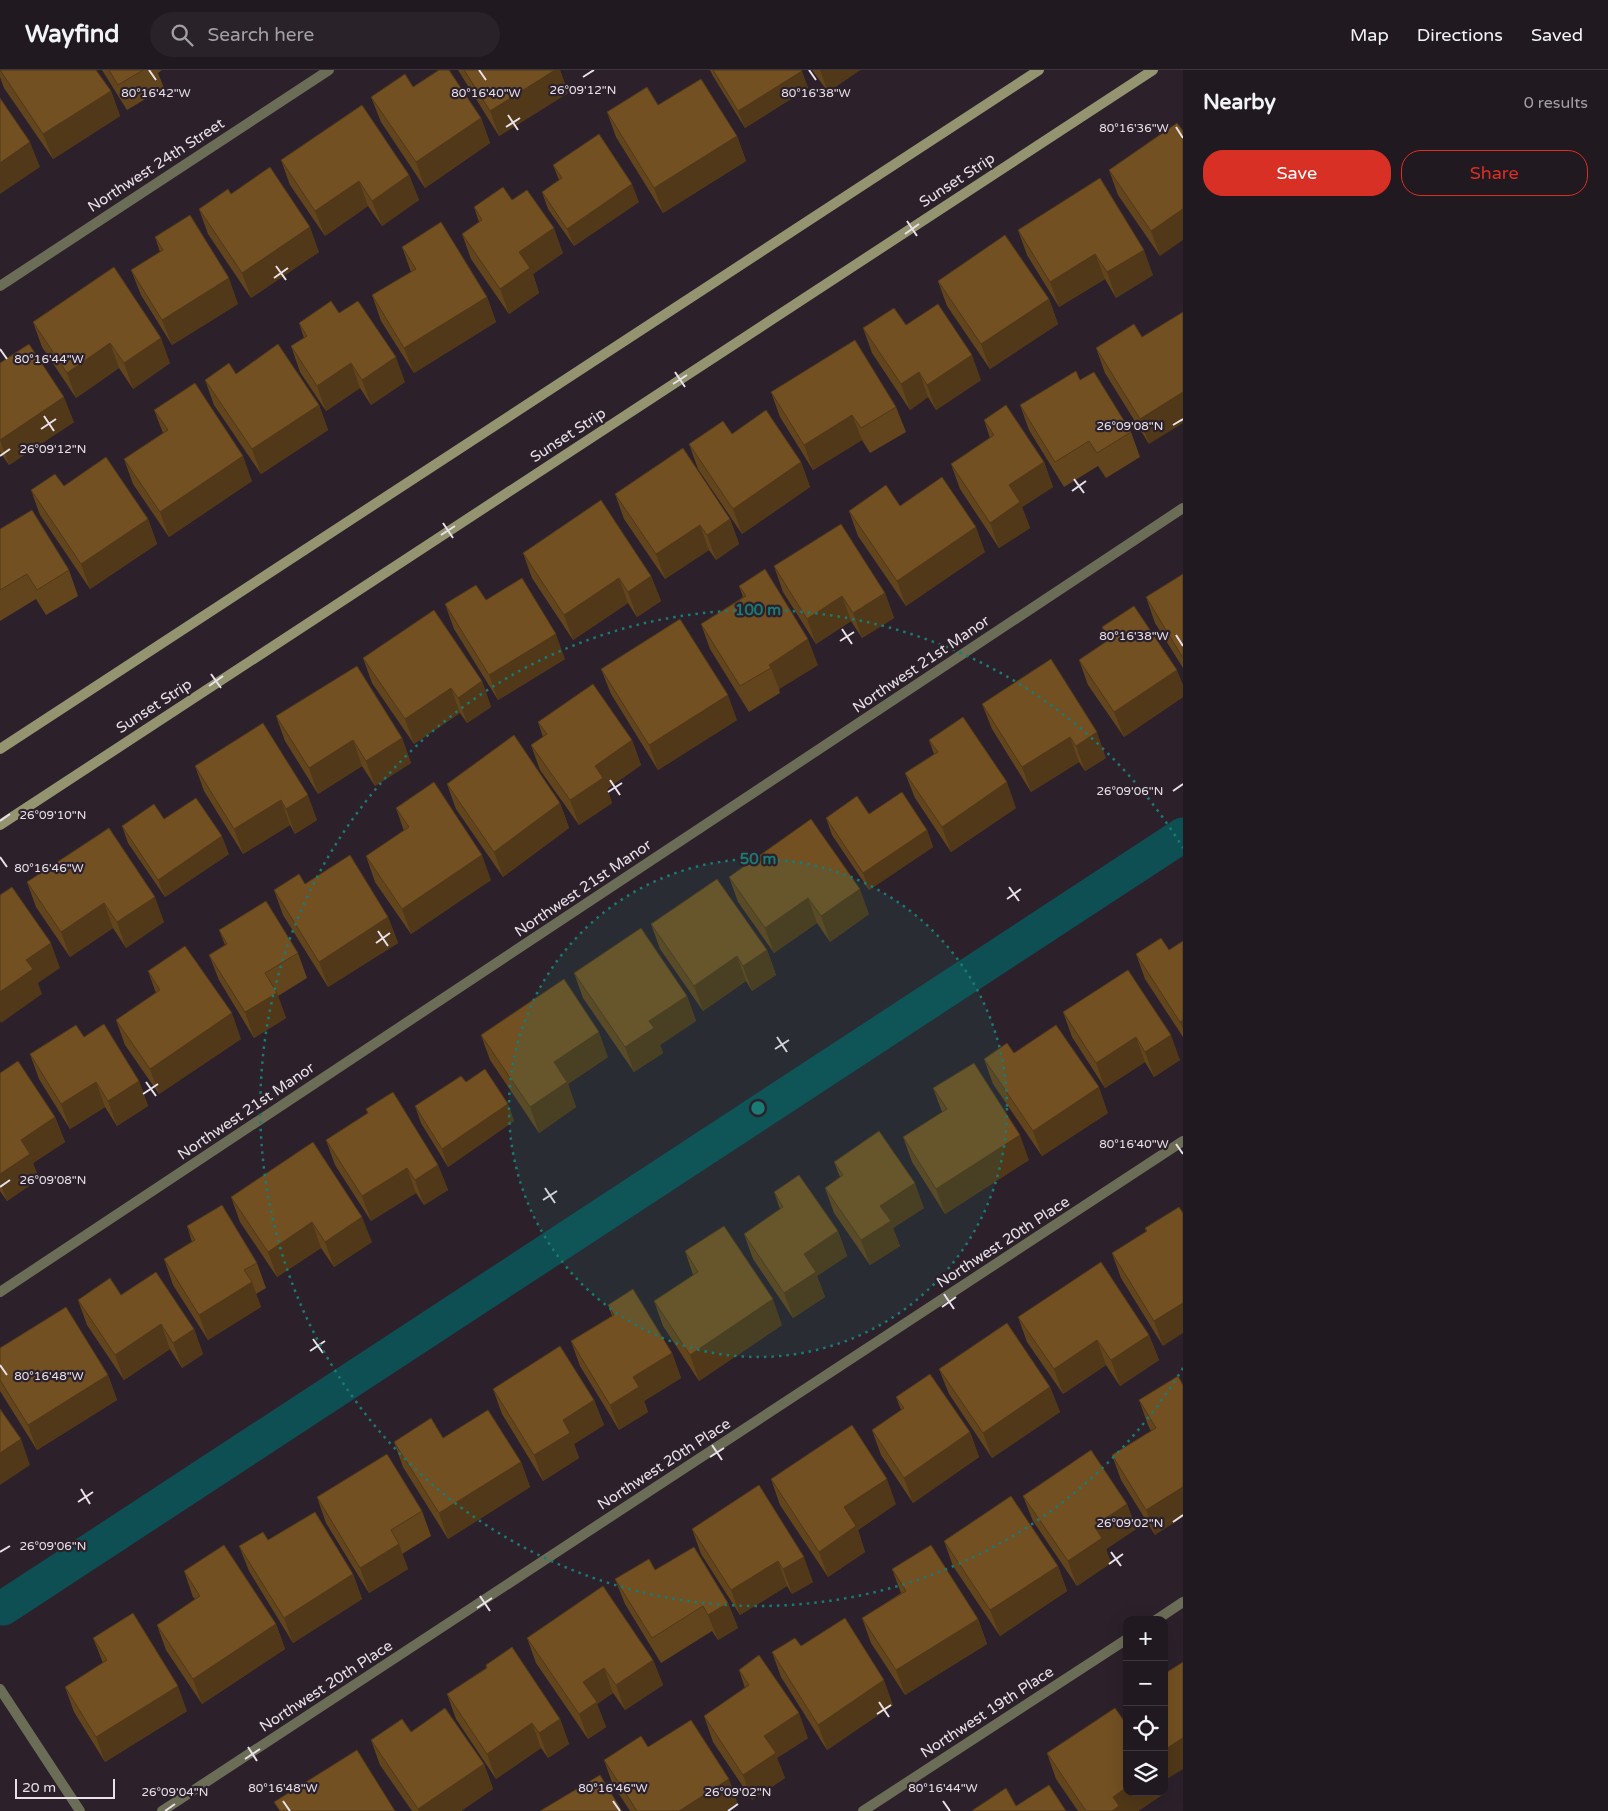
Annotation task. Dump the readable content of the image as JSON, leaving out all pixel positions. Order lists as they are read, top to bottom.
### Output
{
  "streets": {
    "street": [
      "Northwest 24th Street",
      "Sunset Strip",
      "Northwest 21st Manor",
      "Northwest 20th Place",
      "Northwest 19th Place"
    ]
  },
  "scale_bar": "20 m",
  "page": {
    "header": "Wayfind",
    "search": "Search here",
    "nav": ["Map", "Directions", "Saved"],
    "heading": ["Nearby", "0 results"],
    "buttons": ["Save", "Share"],
    "map_buttons": ["+", "−"],
    "scale": "20 m"
  },
  "coordinates": [
    "26°09'12\"N",
    "80°16'40\"W",
    "80°16'42\"W",
    "80°16'38\"W",
    "80°16'36\"W",
    "80°16'44\"W",
    "26°09'08\"N",
    "26°09'06\"N",
    "26°09'10\"N",
    "80°16'46\"W",
    "80°16'48\"W",
    "26°09'02\"N",
    "26°09'04\"N"
  ],
  "rings": ["100 m", "50 m"]
}
